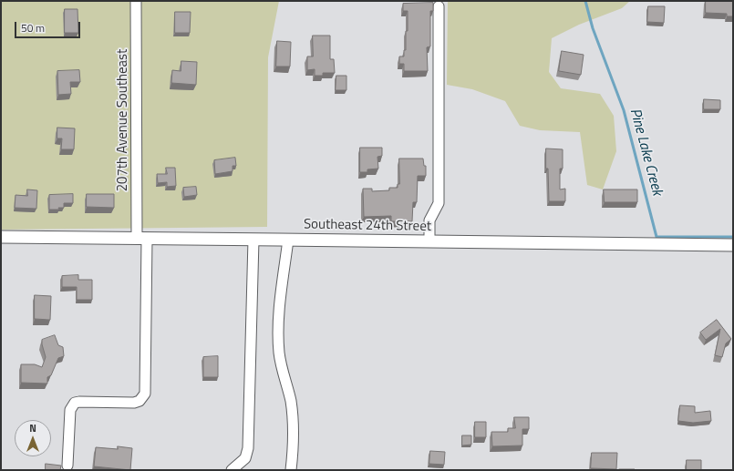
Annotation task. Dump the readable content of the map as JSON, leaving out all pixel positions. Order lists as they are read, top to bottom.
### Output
{
  "streets": {
    "street": ["207th Avenue Southeast", "Southeast 24th Street"]
  },
  "crossings": [
    ["207th Avenue Southeast", "Southeast 24th Street"]
  ],
  "water": ["Pine Lake Creek"],
  "scale_bar": "50 m",
  "north": "top"
}
